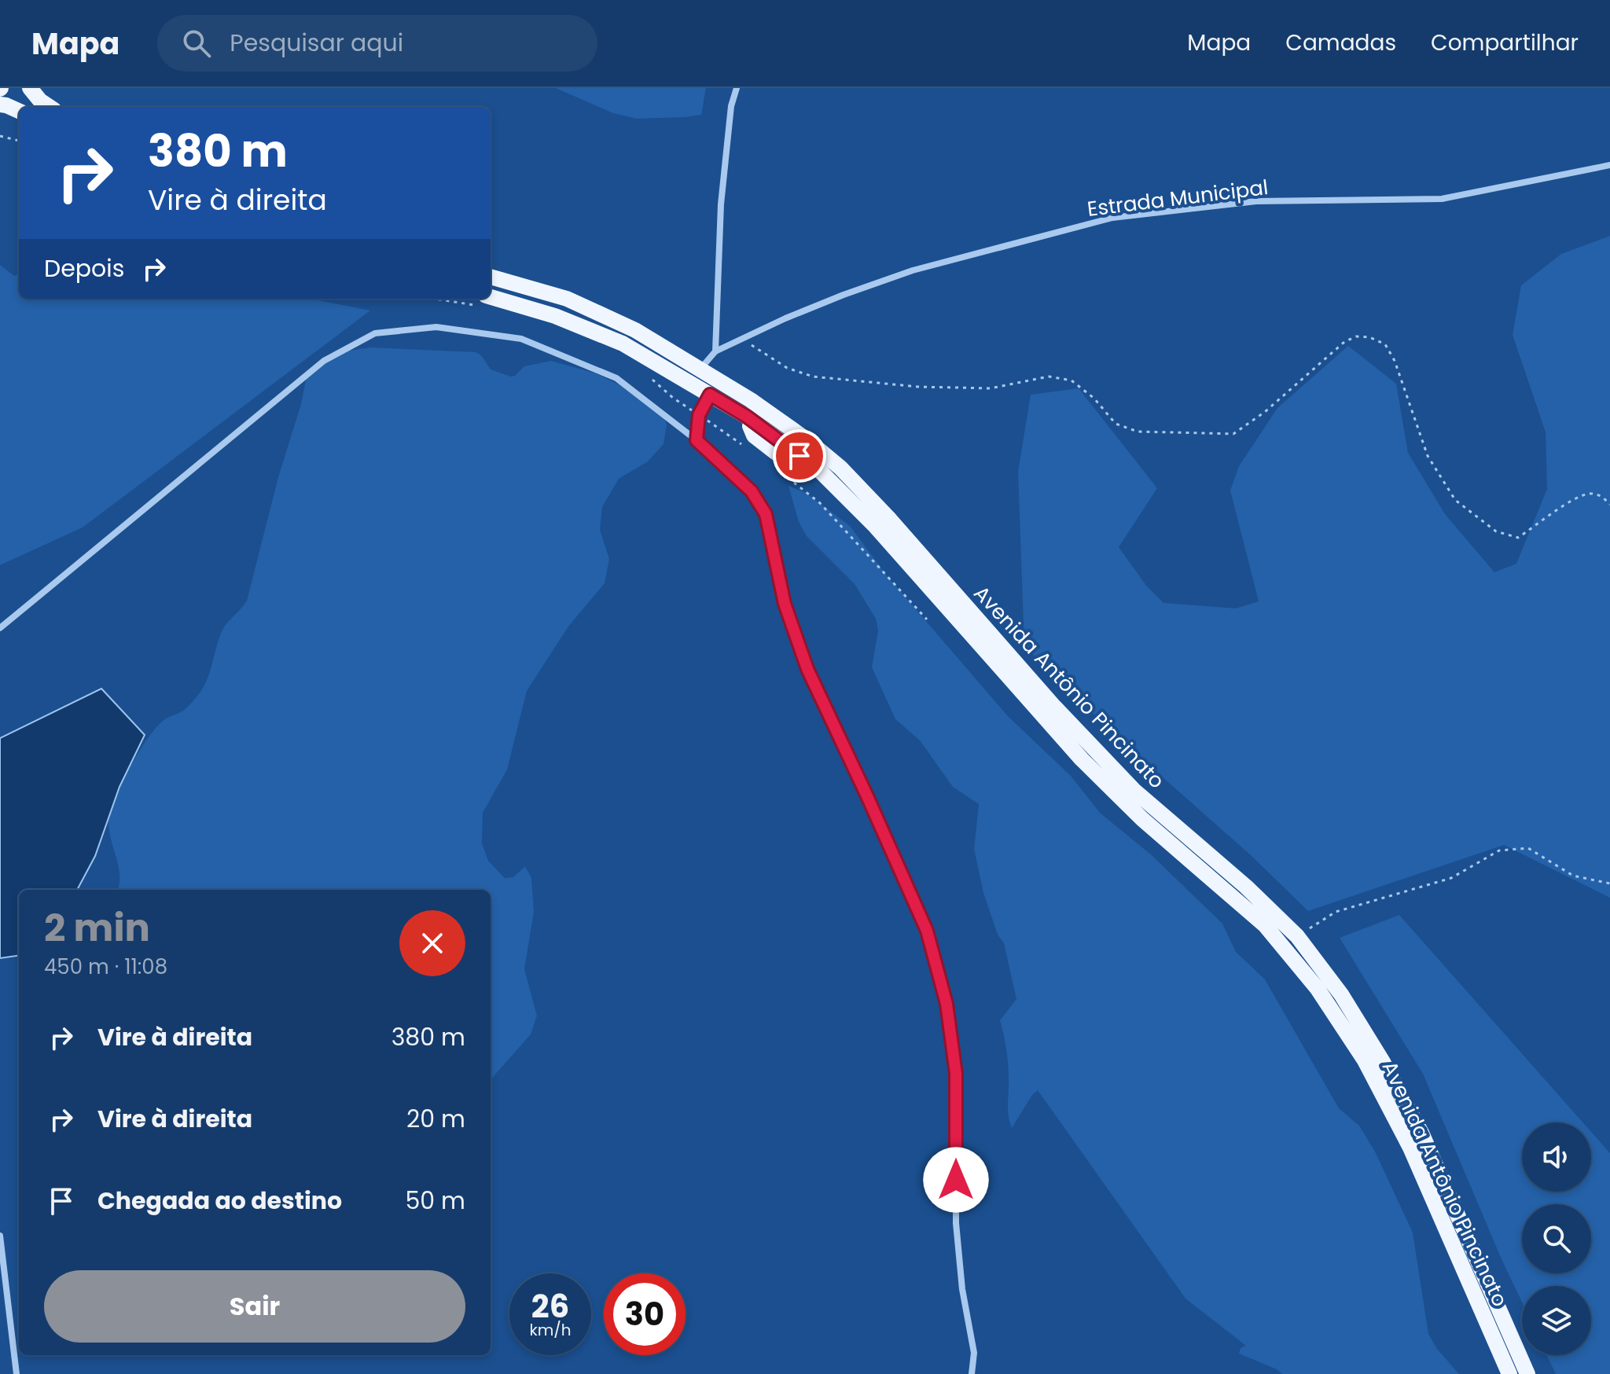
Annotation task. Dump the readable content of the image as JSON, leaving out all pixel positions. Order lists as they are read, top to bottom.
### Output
{
  "streets": {
    "main road": ["Avenida Antônio Pincinato"],
    "street": ["Estrada Municipal"]
  },
  "crossings": [
    ["Estrada Municipal", "Avenida Antônio Pincinato"]
  ],
  "page": {
    "header": "Mapa",
    "search": "Pesquisar aqui",
    "nav": ["Mapa", "Camadas", "Compartilhar"],
    "turn": ["380 m", "Vire à direita"],
    "then": "Depois",
    "heading": ["2 min", "450 m · 11:08"],
    "list": [
      {
        "name": "Vire à direita",
        "value": "380 m"
      },
      {
        "name": "Vire à direita",
        "value": "20 m"
      },
      {
        "name": "Chegada ao destino",
        "value": "50 m"
      }
    ],
    "buttons": "Sair",
    "speed": "26 km/h",
    "limit": "30"
  }
}
